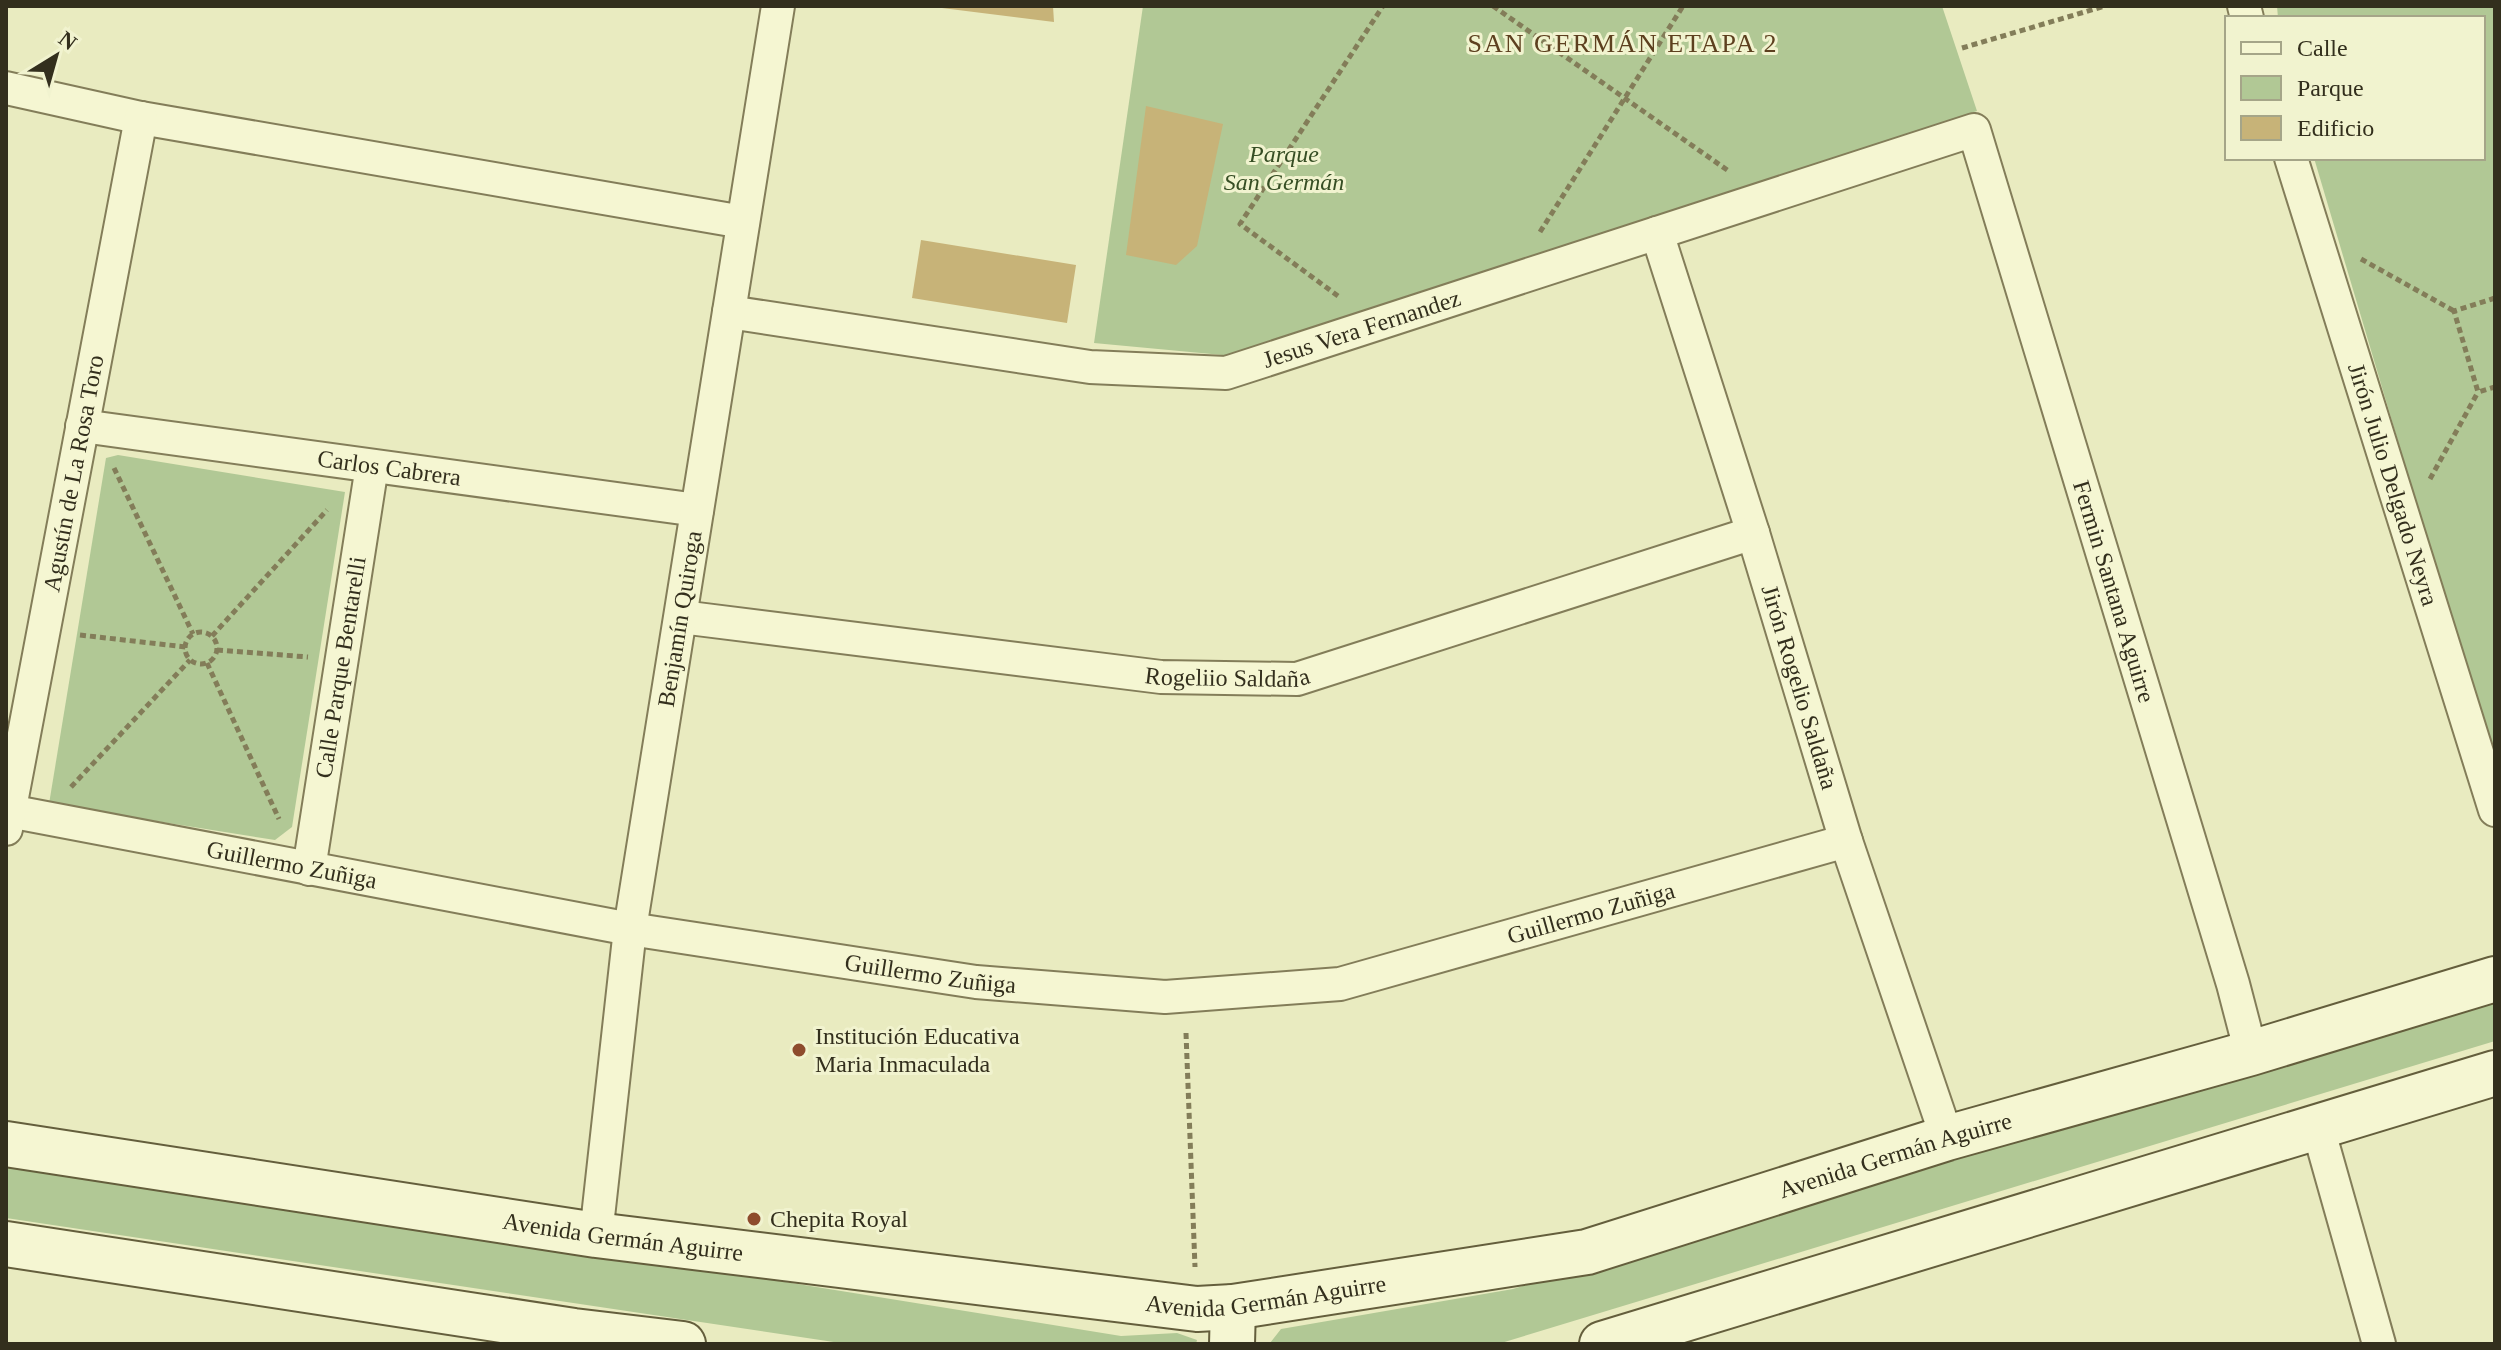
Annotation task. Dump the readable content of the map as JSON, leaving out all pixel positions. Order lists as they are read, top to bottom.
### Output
{
  "streets": {
    "main road": ["Avenida Germán Aguirre"],
    "street": [
      "Jesus Vera Fernandez",
      "Carlos Cabrera",
      "Agustín de La Rosa Toro",
      "Jirón Julio Delgado Neyra",
      "Fermin Santana Aguirre",
      "Benjamín Quiroga",
      "Calle Parque Bentarelli",
      "Rogeliio Saldaña",
      "Jirón Rogelio Saldaña",
      "Guillermo Zuñiga"
    ]
  },
  "crossings": [
    ["Jesus Vera Fernandez", "Fermin Santana Aguirre"],
    ["Jesus Vera Fernandez", "Benjamín Quiroga"],
    ["Jesus Vera Fernandez", "Jirón Rogelio Saldaña"],
    ["Carlos Cabrera", "Agustín de La Rosa Toro"],
    ["Carlos Cabrera", "Benjamín Quiroga"],
    ["Carlos Cabrera", "Calle Parque Bentarelli"],
    ["Agustín de La Rosa Toro", "Guillermo Zuñiga"],
    ["Fermin Santana Aguirre", "Avenida Germán Aguirre"],
    ["Benjamín Quiroga", "Rogeliio Saldaña"],
    ["Benjamín Quiroga", "Guillermo Zuñiga"],
    ["Benjamín Quiroga", "Avenida Germán Aguirre"],
    ["Calle Parque Bentarelli", "Guillermo Zuñiga"],
    ["Rogeliio Saldaña", "Jirón Rogelio Saldaña"],
    ["Jirón Rogelio Saldaña", "Guillermo Zuñiga"],
    ["Jirón Rogelio Saldaña", "Avenida Germán Aguirre"]
  ],
  "districts": ["SAN GERMÁN ETAPA 2"],
  "parks": ["Parque San Germán"],
  "places": ["Institución Educativa Maria Inmaculada", "Chepita Royal"],
  "legend": ["Calle", "Parque", "Edificio"],
  "north": "top right"
}
